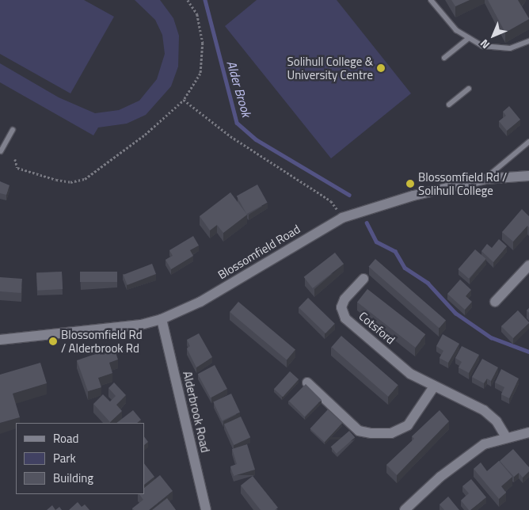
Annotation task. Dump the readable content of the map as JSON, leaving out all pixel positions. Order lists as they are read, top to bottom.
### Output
{
  "streets": {
    "street": ["Blossomfield Road", "Cotsford", "Alderbrook Road"]
  },
  "crossings": [
    ["Blossomfield Road", "Alderbrook Road"]
  ],
  "water": ["Alder Brook"],
  "places": ["Solihull College & University Centre", "Blossomfield Rd / Solihull College", "Blossomfield Rd / Alderbrook Rd"],
  "legend": ["Road", "Park", "Building"],
  "north": "bottom left"
}
